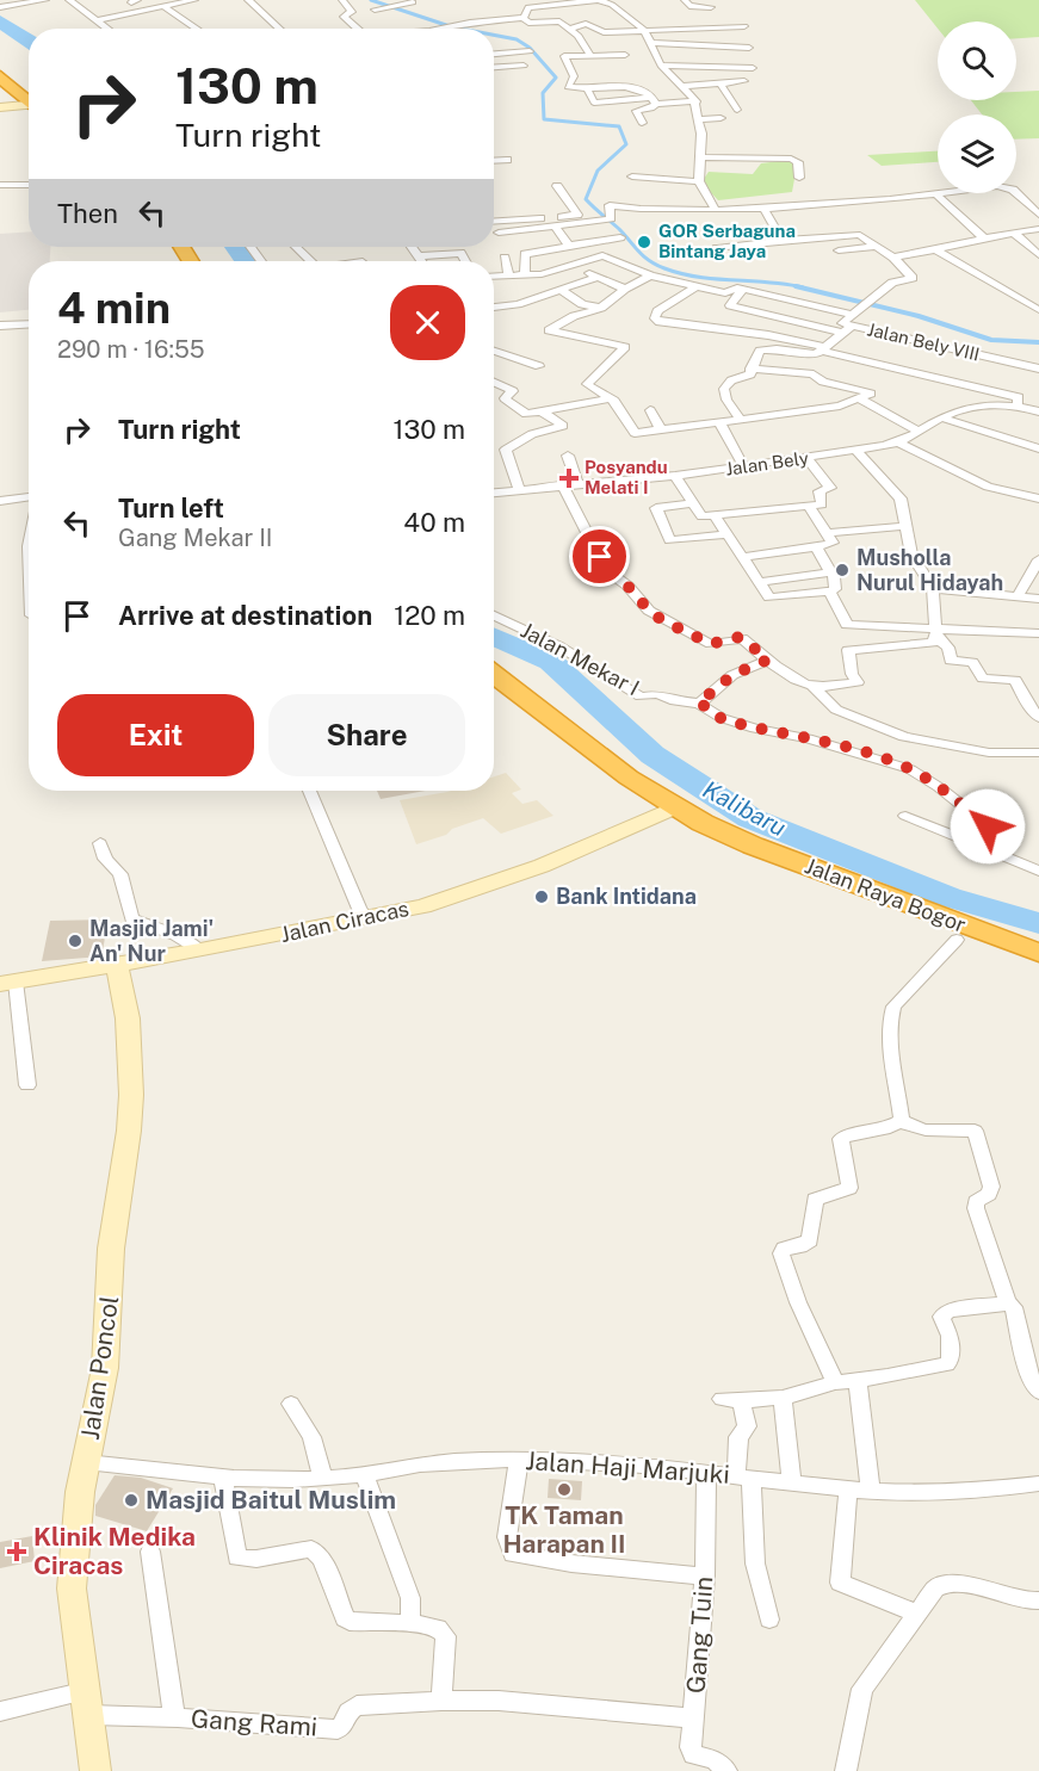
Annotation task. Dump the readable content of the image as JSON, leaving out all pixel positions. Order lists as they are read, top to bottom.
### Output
{
  "streets": {
    "highway": ["Jalan Raya Bogor"],
    "street": [
      "Jalan Bely VIII",
      "Jalan Bely",
      "Jalan Mekar I",
      "Jalan Ciracas",
      "Jalan Poncol",
      "Jalan Haji Marjuki",
      "Gang Tuin",
      "Gang Rami"
    ]
  },
  "crossings": [
    ["Jalan Raya Bogor", "Jalan Ciracas"],
    ["Jalan Ciracas", "Jalan Poncol"],
    ["Jalan Poncol", "Jalan Haji Marjuki"],
    ["Jalan Haji Marjuki", "Gang Tuin"],
    ["Gang Tuin", "Gang Rami"]
  ],
  "water": ["Kalibaru"],
  "places": {
    "other": [
      "GOR Serbaguna Bintang Jaya",
      "Musholla Nurul Hidayah",
      "Bank Intidana",
      "Masjid Jami' An' Nur",
      "TK Taman Harapan II",
      "Masjid Baitul Muslim"
    ],
    "health": ["Posyandu Melati I", "Klinik Medika Ciracas"]
  },
  "page": {
    "turn": ["130 m", "Turn right"],
    "then": "Then",
    "heading": ["4 min", "290 m · 16:55"],
    "list": [
      {
        "name": "Turn right",
        "value": "130 m"
      },
      {
        "name": "Turn left",
        "note": "Gang Mekar II",
        "value": "40 m"
      },
      {
        "name": "Arrive at destination",
        "value": "120 m"
      }
    ],
    "buttons": ["Exit", "Share"]
  }
}
